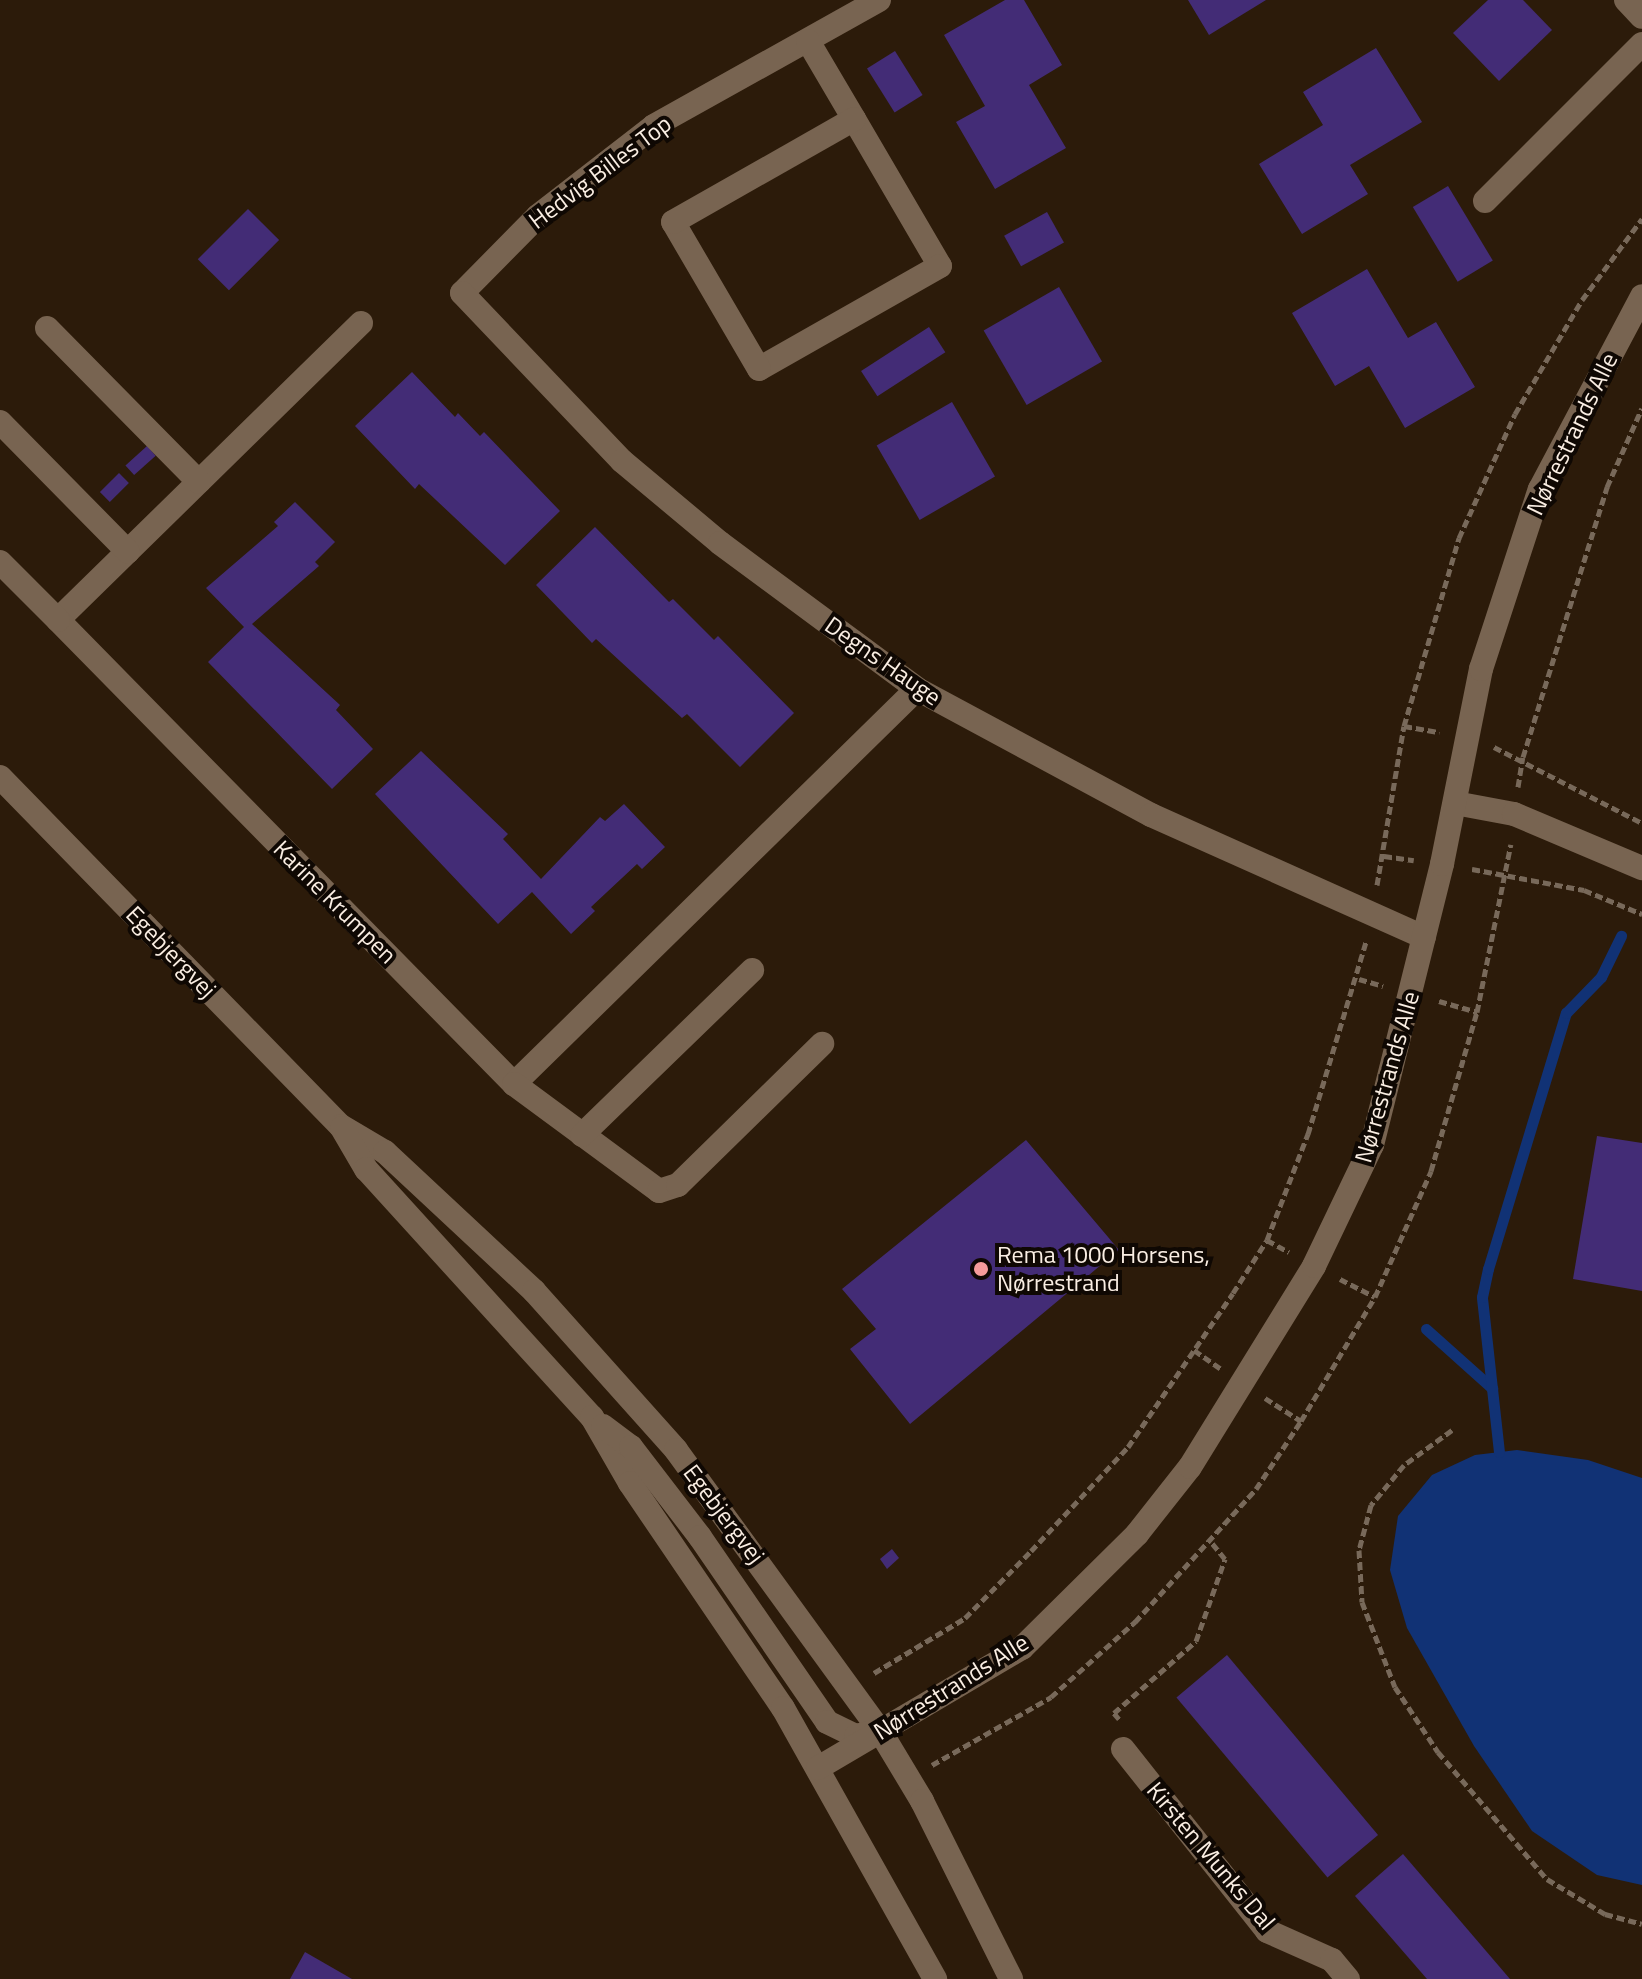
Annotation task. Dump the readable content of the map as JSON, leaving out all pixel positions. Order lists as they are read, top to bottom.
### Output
{
  "streets": {
    "street": [
      "Hedvig Billes Top",
      "Nørrestrands Alle",
      "Degns Hauge",
      "Karine Krumpen",
      "Egebjergvej",
      "Kirsten Munks Dal"
    ]
  },
  "crossings": [
    ["Hedvig Billes Top", "Degns Hauge"],
    ["Nørrestrands Alle", "Degns Hauge"],
    ["Nørrestrands Alle", "Egebjergvej"]
  ],
  "places": ["Rema 1000 Horsens, Nørrestrand"]
}
